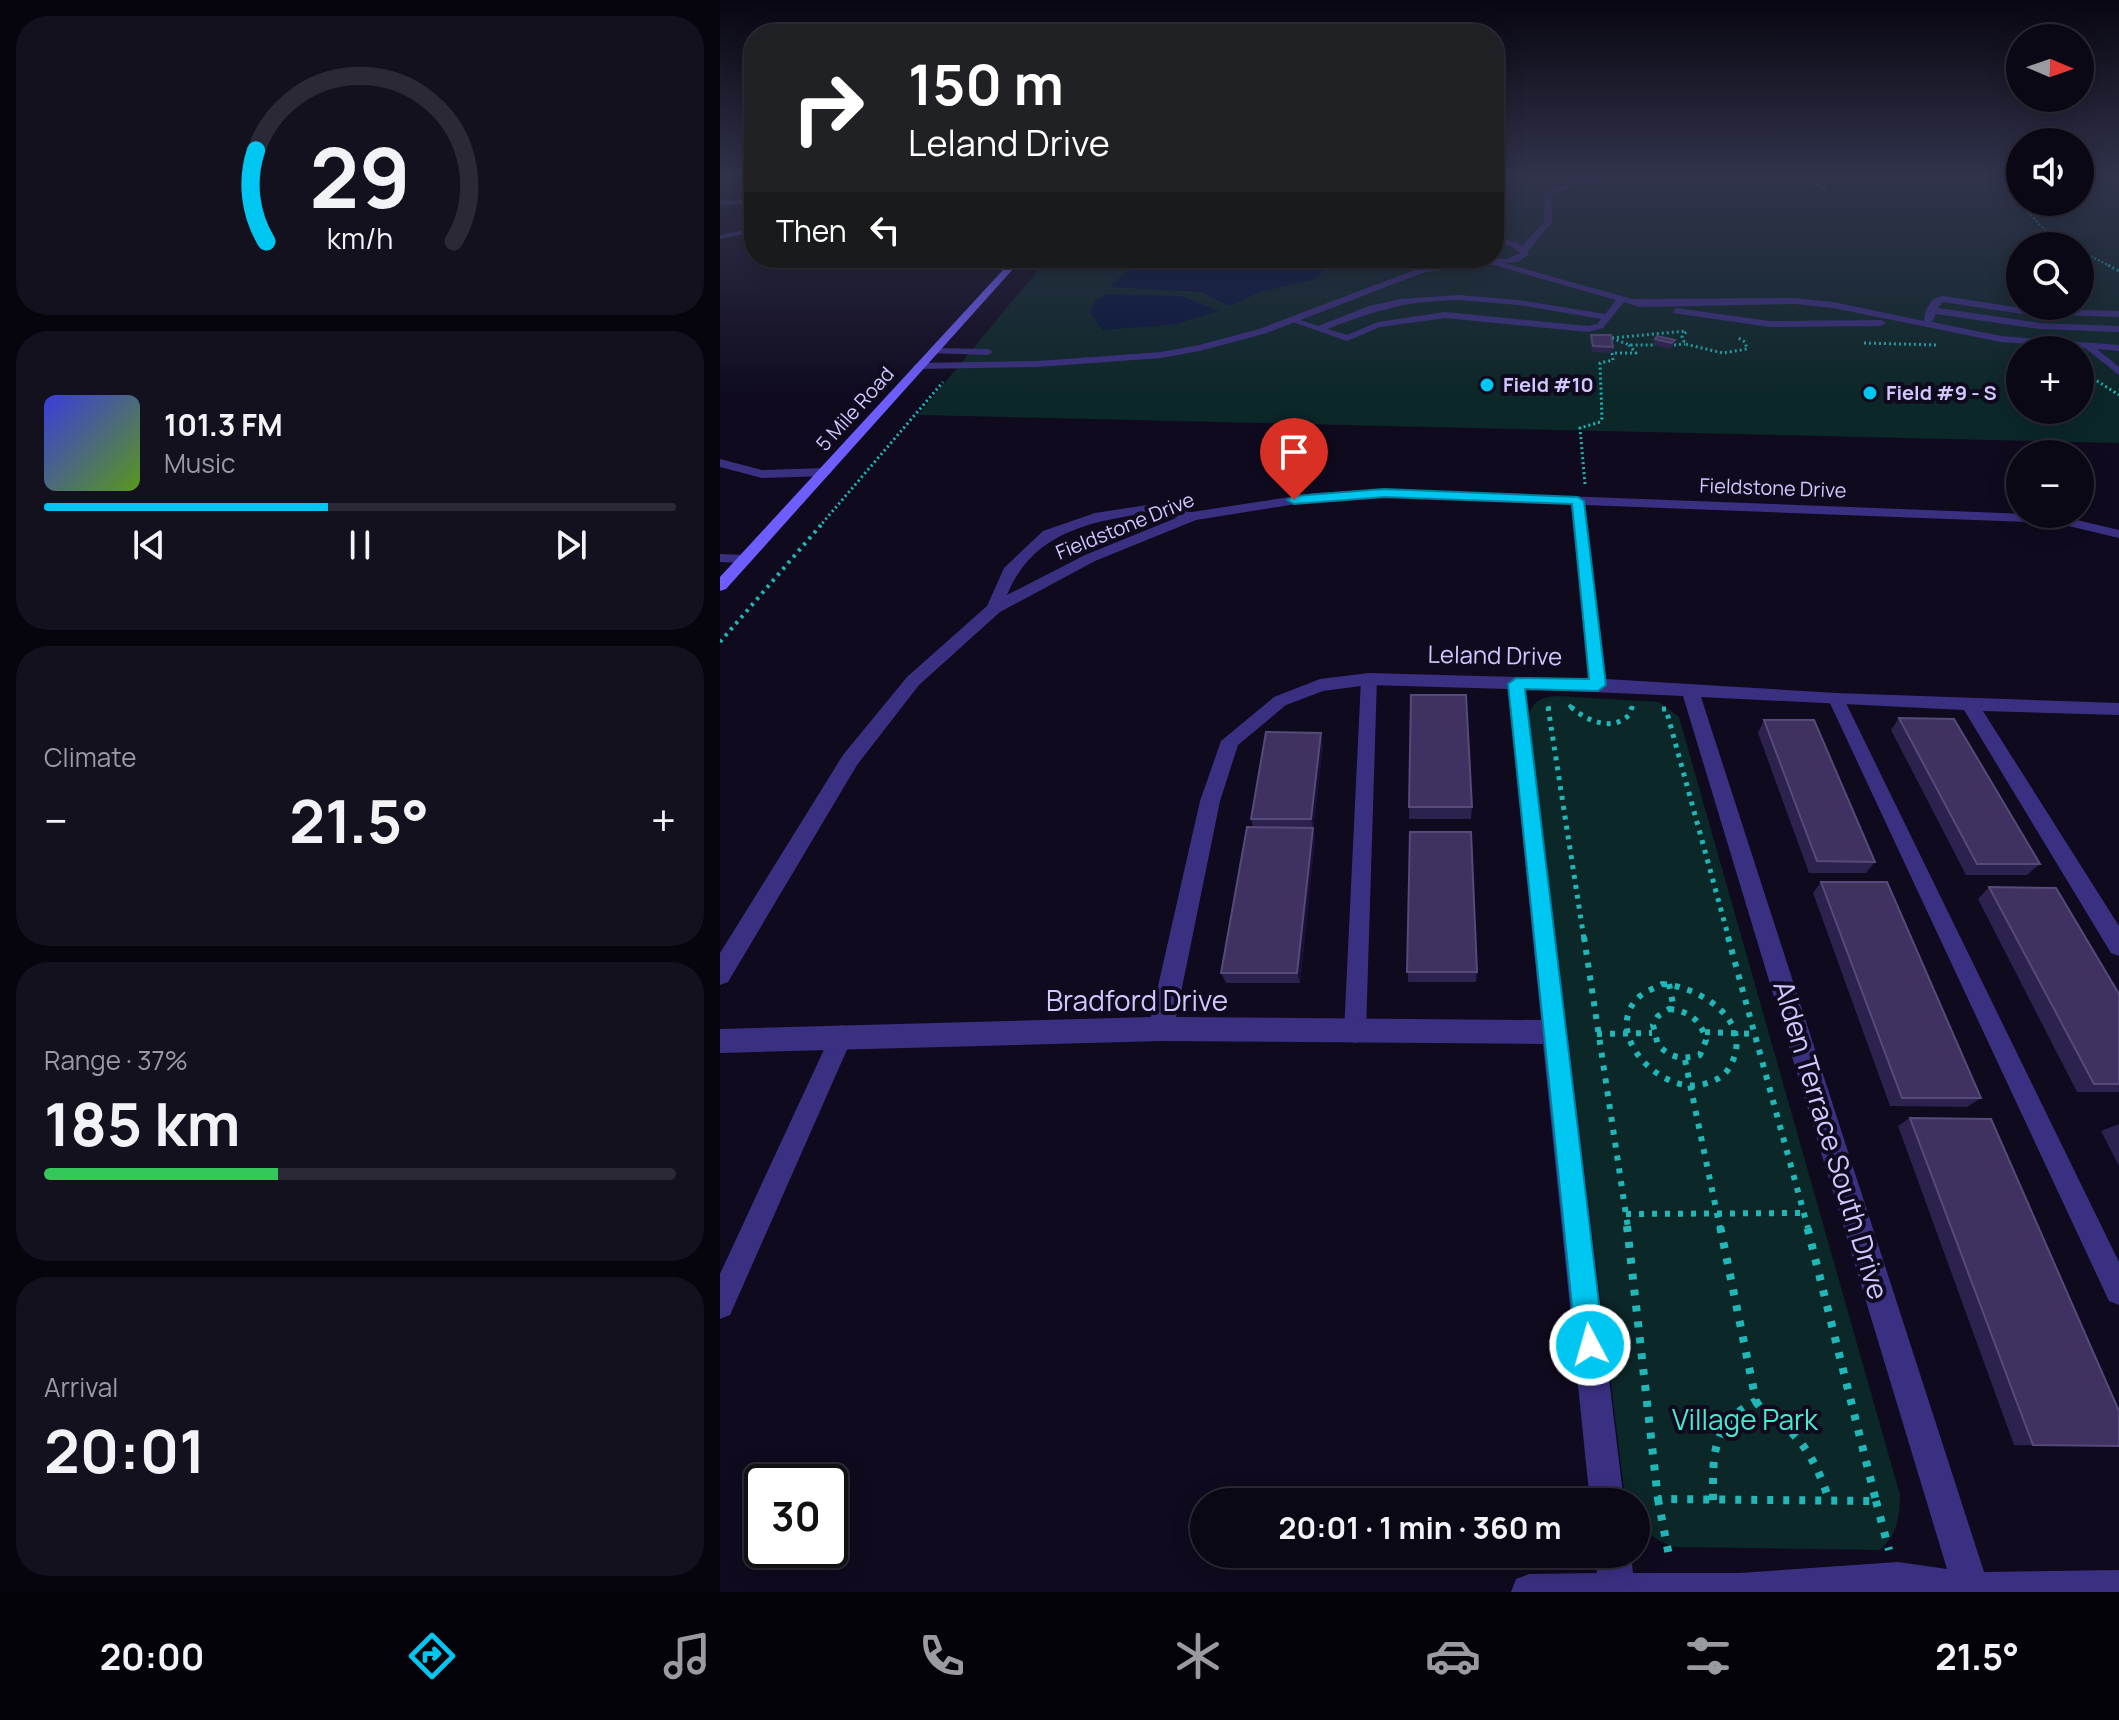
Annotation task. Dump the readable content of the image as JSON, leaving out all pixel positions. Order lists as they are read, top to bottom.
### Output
{
  "streets": {
    "street": [
      "5 Mile Road",
      "Fieldstone Drive",
      "Leland Drive",
      "Bradford Drive",
      "Alden Terrace South Drive"
    ]
  },
  "crossings": [
    ["Leland Drive", "Bradford Drive"],
    ["Leland Drive", "Alden Terrace South Drive"]
  ],
  "parks": ["Village Park"],
  "places": ["Field #10", "Field #9 - S"],
  "north": "right",
  "page": {
    "map_buttons": ["+", "−"],
    "turn": ["150 m", "Leland Drive"],
    "then": "Then",
    "song": ["101.3 FM", "Music"],
    "tile": [
      "Climate",
      ["Range · 37%", "185 km"],
      ["Arrival", "20:01"]
    ],
    "heat": ["−", "21.5°", "+"],
    "limit": "30",
    "trip": "20:01 · 1 min · 360 m",
    "tabs": ["20:00", "21.5°"],
    "gauge": ["29", "km/h"]
  }
}
